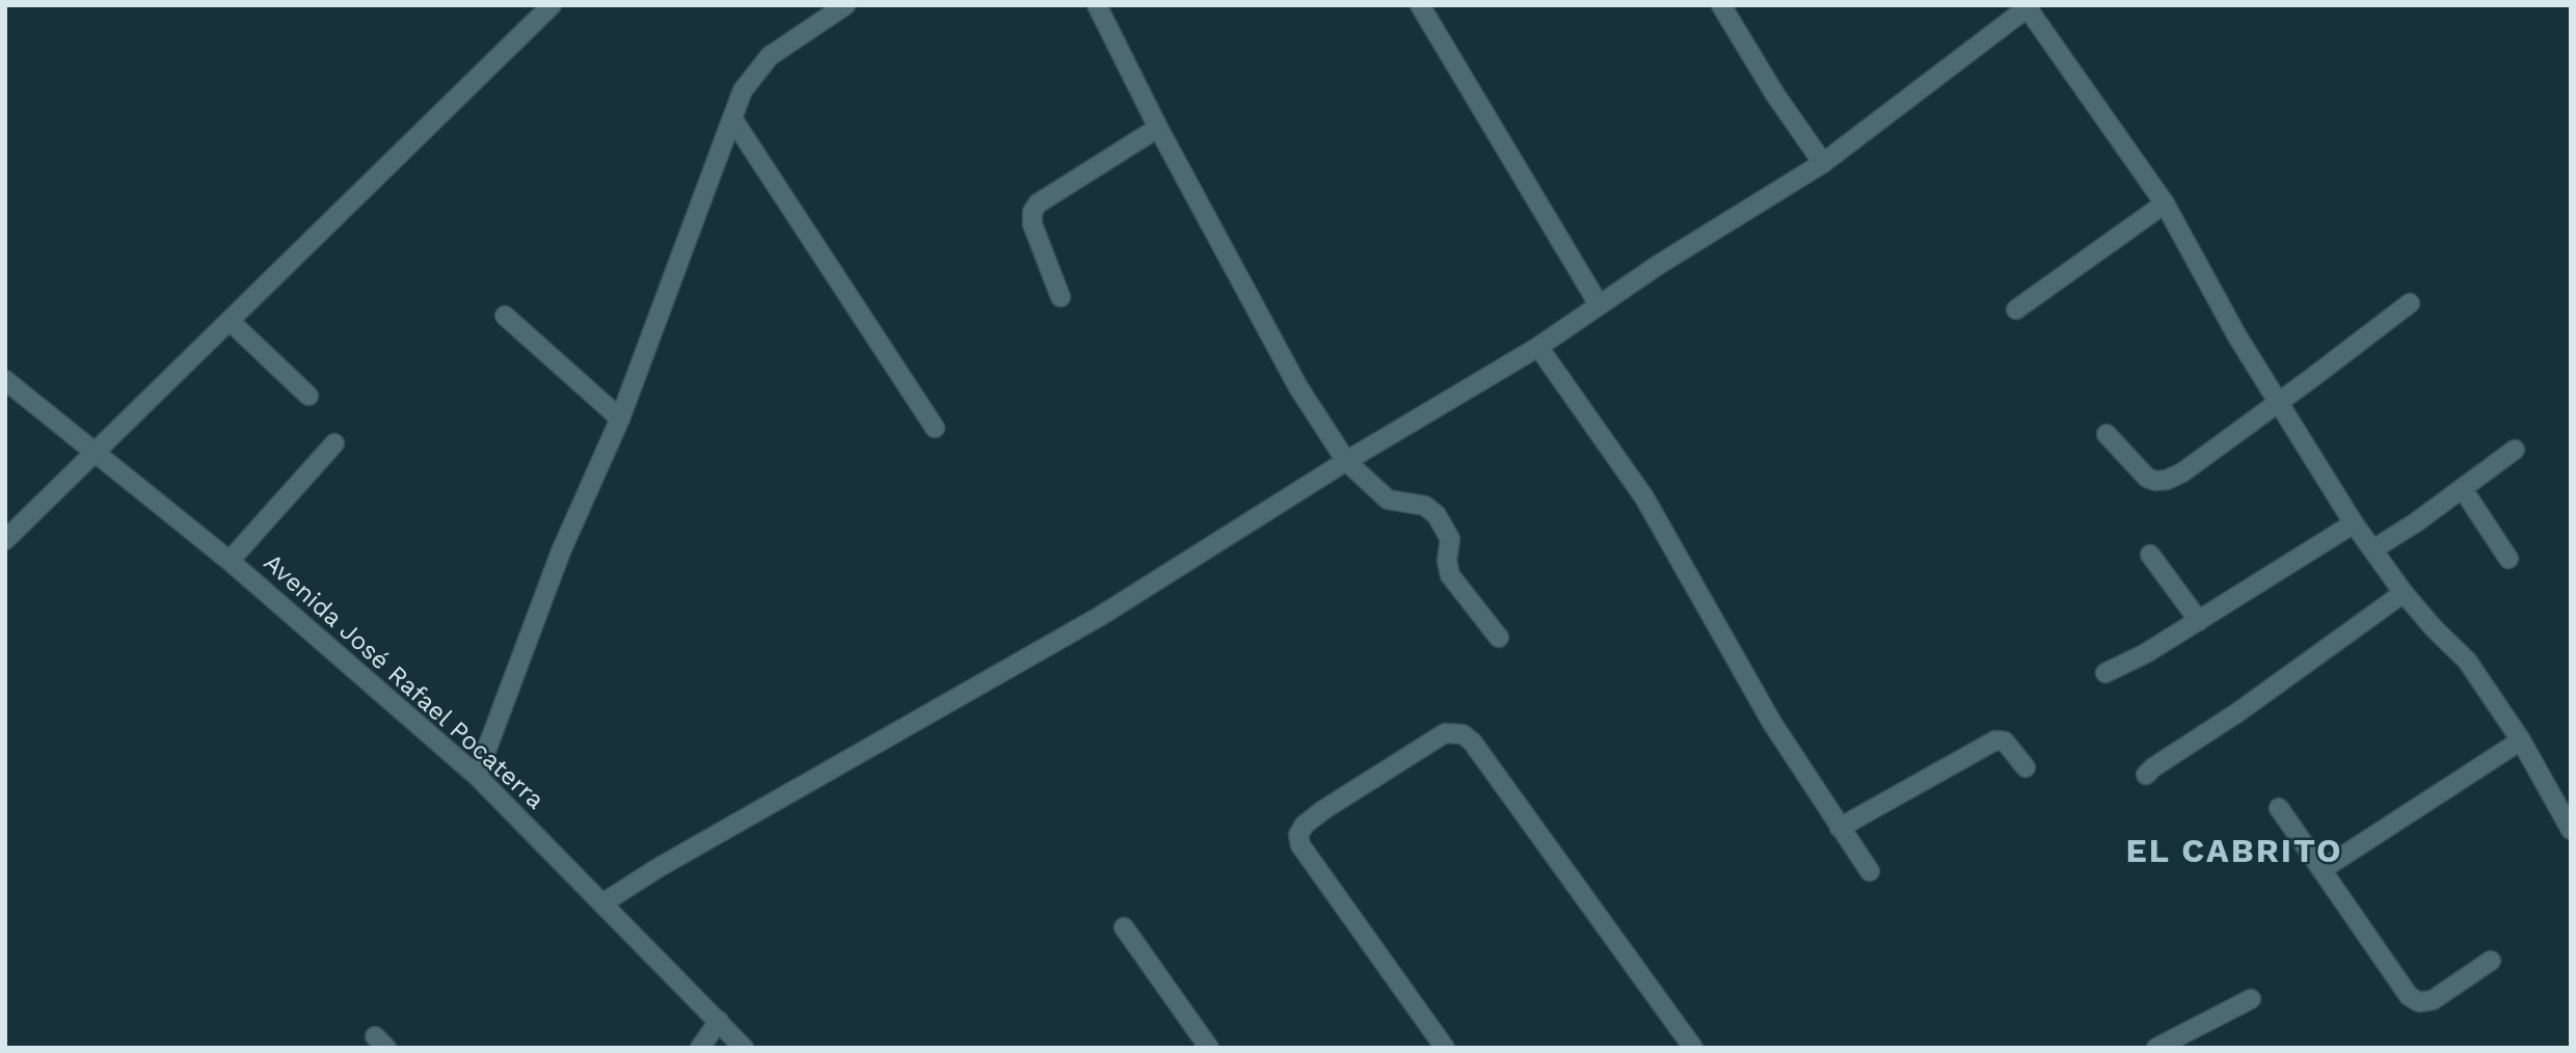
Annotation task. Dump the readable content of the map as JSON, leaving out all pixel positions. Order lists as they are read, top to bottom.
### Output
{
  "streets": {
    "street": ["Avenida José Rafael Pocaterra"]
  },
  "districts": ["EL CABRITO"]
}
